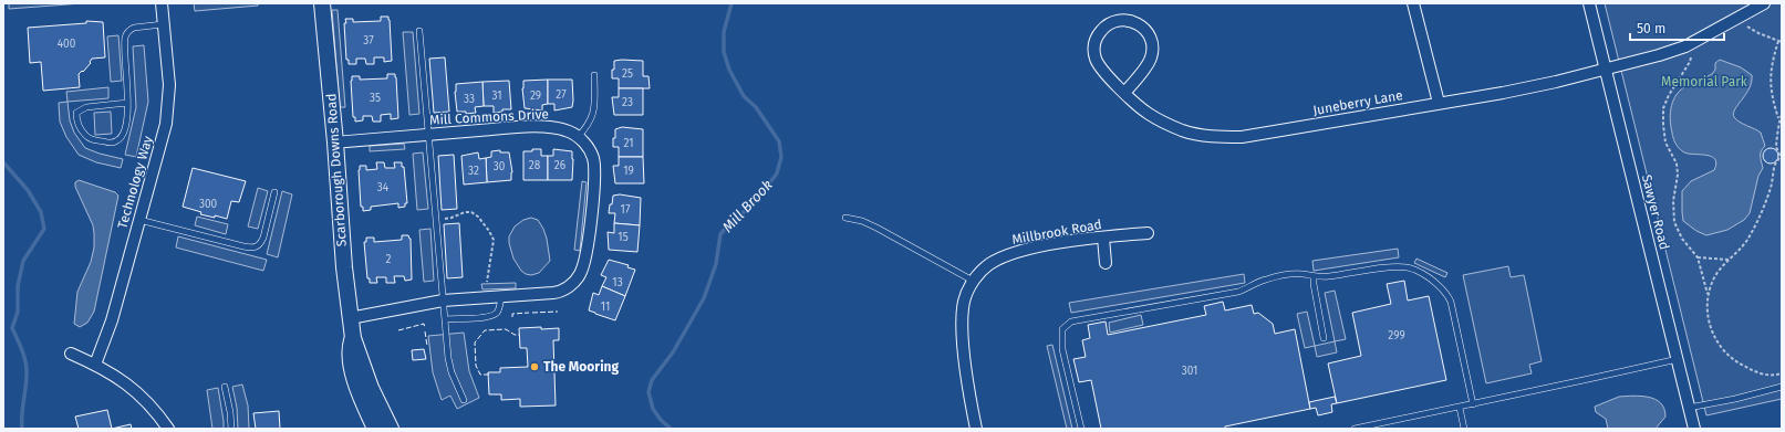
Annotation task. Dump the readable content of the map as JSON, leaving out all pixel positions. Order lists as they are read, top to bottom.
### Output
{
  "streets": {
    "street": [
      "Juneberry Lane",
      "Mill Commons Drive",
      "Scarborough Downs Road",
      "Technology Way",
      "Sawyer Road",
      "Millbrook Road"
    ]
  },
  "crossings": [
    ["Juneberry Lane", "Sawyer Road"],
    ["Mill Commons Drive", "Scarborough Downs Road"]
  ],
  "water": ["Mill Brook"],
  "parks": ["Memorial Park"],
  "places": ["The Mooring"],
  "house_numbers": [
    "37",
    "400",
    "25",
    "27",
    "31",
    "29",
    "35",
    "33",
    "23",
    "21",
    "28",
    "26",
    "30",
    "32",
    "19",
    "34",
    "300",
    "17",
    "15",
    "2",
    "13",
    "11",
    "299",
    "301"
  ],
  "scale_bar": "50 m"
}
